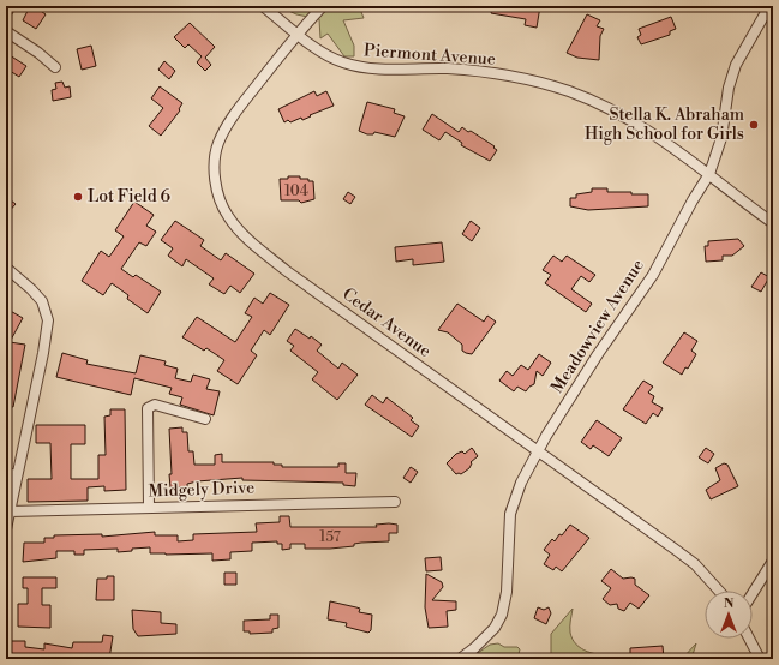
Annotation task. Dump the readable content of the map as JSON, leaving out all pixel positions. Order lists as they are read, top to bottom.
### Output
{
  "streets": {
    "street": [
      "Piermont Avenue",
      "Cedar Avenue",
      "Meadowview Avenue",
      "Midgely Drive"
    ]
  },
  "crossings": [
    ["Piermont Avenue", "Cedar Avenue"],
    ["Piermont Avenue", "Meadowview Avenue"],
    ["Cedar Avenue", "Meadowview Avenue"]
  ],
  "places": ["Stella K. Abraham High School for Girls", "Lot Field 6"],
  "house_numbers": ["104", "157"],
  "north": "top"
}
